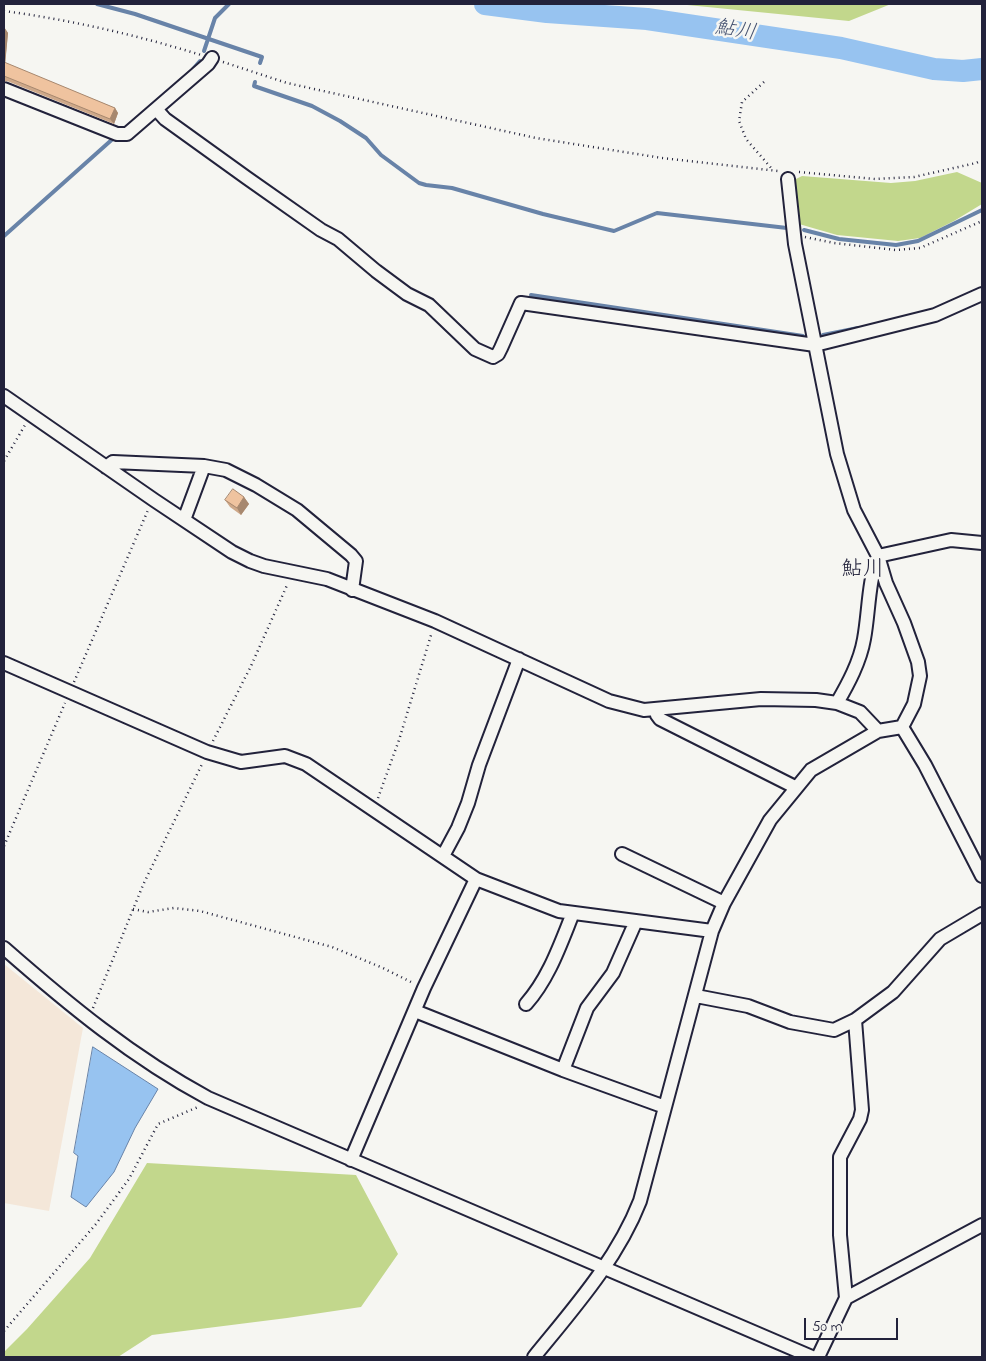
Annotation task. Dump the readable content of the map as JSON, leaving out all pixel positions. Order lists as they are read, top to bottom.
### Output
{
  "districts": ["鮎川"],
  "water": ["鮎川"],
  "scale_bar": "50 m"
}
